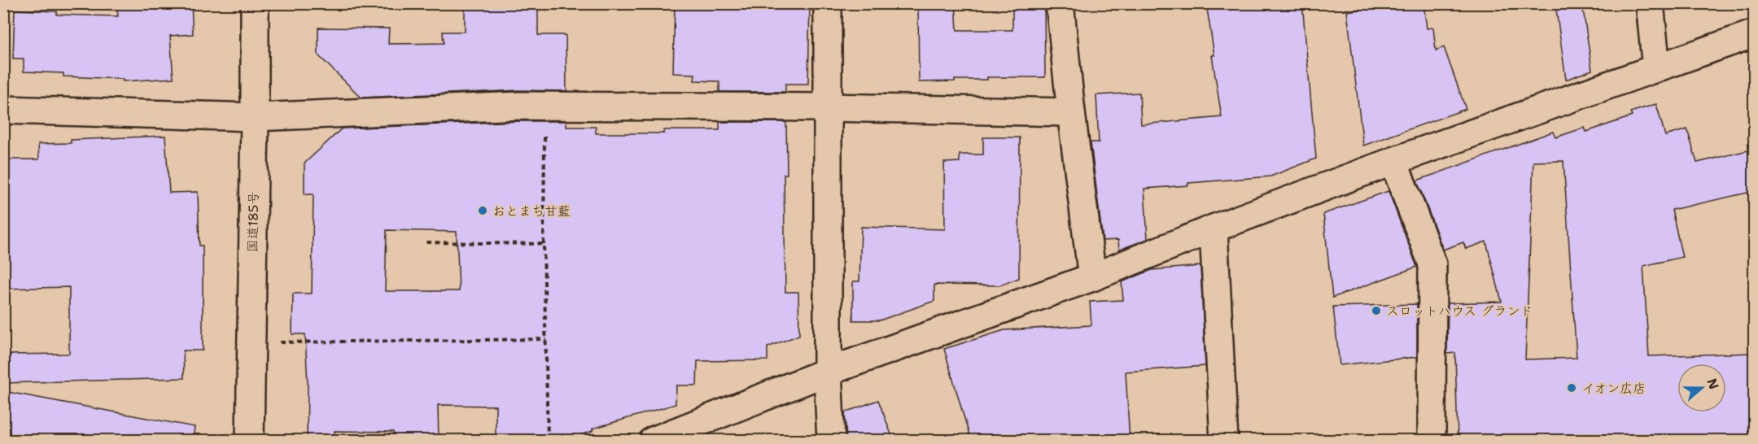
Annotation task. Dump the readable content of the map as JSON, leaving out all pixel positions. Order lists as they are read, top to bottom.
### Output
{
  "streets": {
    "main road": ["国道185号"]
  },
  "places": ["おとまち甘藍", "スロットハウス グランド", "イオン広店"],
  "north": "right"
}
